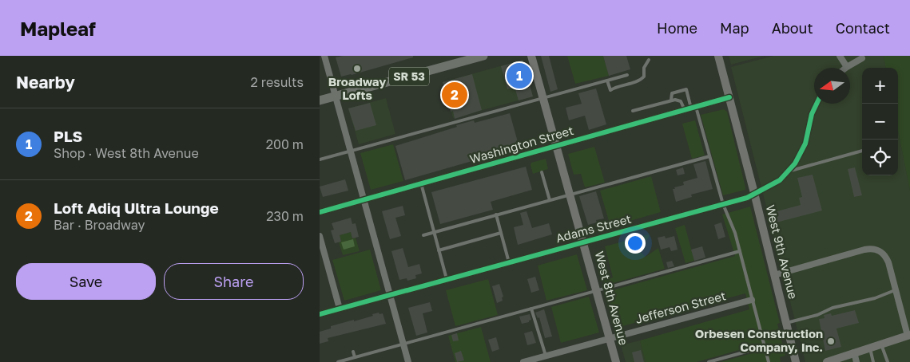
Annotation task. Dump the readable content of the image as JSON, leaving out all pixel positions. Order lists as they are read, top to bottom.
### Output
{
  "streets": {
    "main road": ["SR 53"],
    "street": [
      "Washington Street",
      "Adams Street",
      "West 9th Avenue",
      "West 8th Avenue",
      "Jefferson Street"
    ]
  },
  "crossings": [
    ["Washington Street", "West 9th Avenue"],
    ["Washington Street", "West 8th Avenue"],
    ["Adams Street", "West 9th Avenue"],
    ["Adams Street", "West 8th Avenue"],
    ["West 8th Avenue", "Jefferson Street"]
  ],
  "places": ["Broadway Lofts", "Orbesen Construction Company, Inc."],
  "north": "left",
  "page": {
    "header": "Mapleaf",
    "nav": [
      "Home",
      "Map",
      "About",
      "Contact"
    ],
    "heading": ["Nearby", "2 results"],
    "pins": ["1", "2"],
    "map_buttons": ["+", "−"],
    "list": [
      {
        "mark": "1",
        "name": "PLS",
        "note": "Shop · West 8th Avenue",
        "value": "200 m"
      },
      {
        "mark": "2",
        "name": "Loft Adiq Ultra Lounge",
        "note": "Bar · Broadway",
        "value": "230 m"
      }
    ],
    "buttons": ["Save", "Share"]
  }
}
